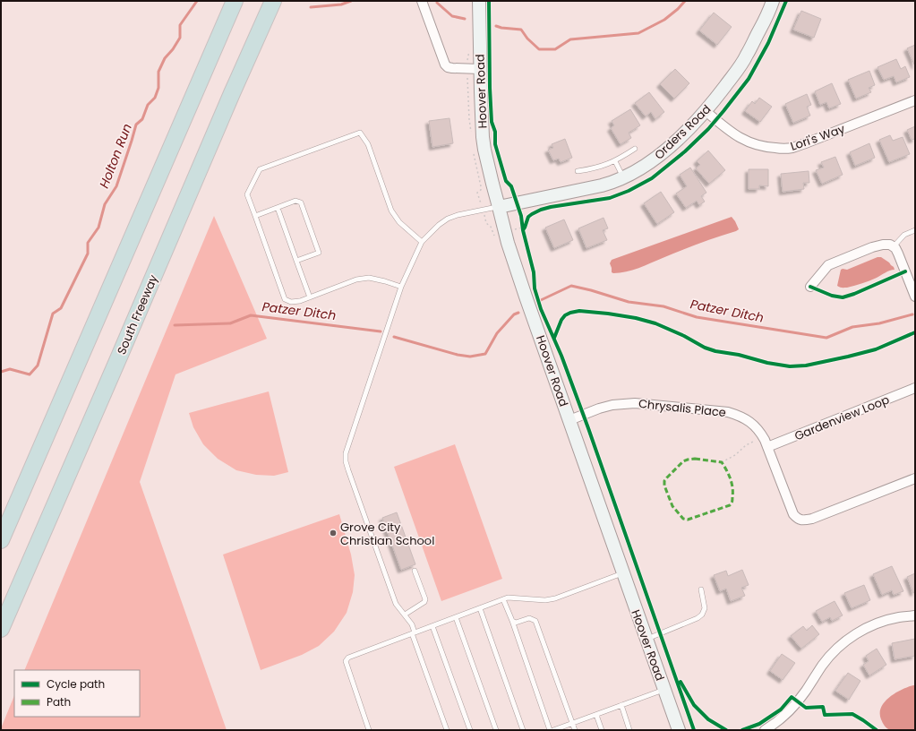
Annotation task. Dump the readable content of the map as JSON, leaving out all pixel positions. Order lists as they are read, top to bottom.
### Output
{
  "streets": {
    "highway": ["South Freeway"],
    "main road": ["Hoover Road", "Orders Road"],
    "street": ["Lori's Way", "Chrysalis Place", "Gardenview Loop"]
  },
  "crossings": [
    ["Hoover Road", "Orders Road"],
    ["Hoover Road", "Chrysalis Place"],
    ["Orders Road", "Lori's Way"],
    ["Chrysalis Place", "Gardenview Loop"]
  ],
  "water": ["Holton Run", "Patzer Ditch"],
  "places": ["Grove City Christian School"],
  "legend": ["Cycle path", "Path"]
}
